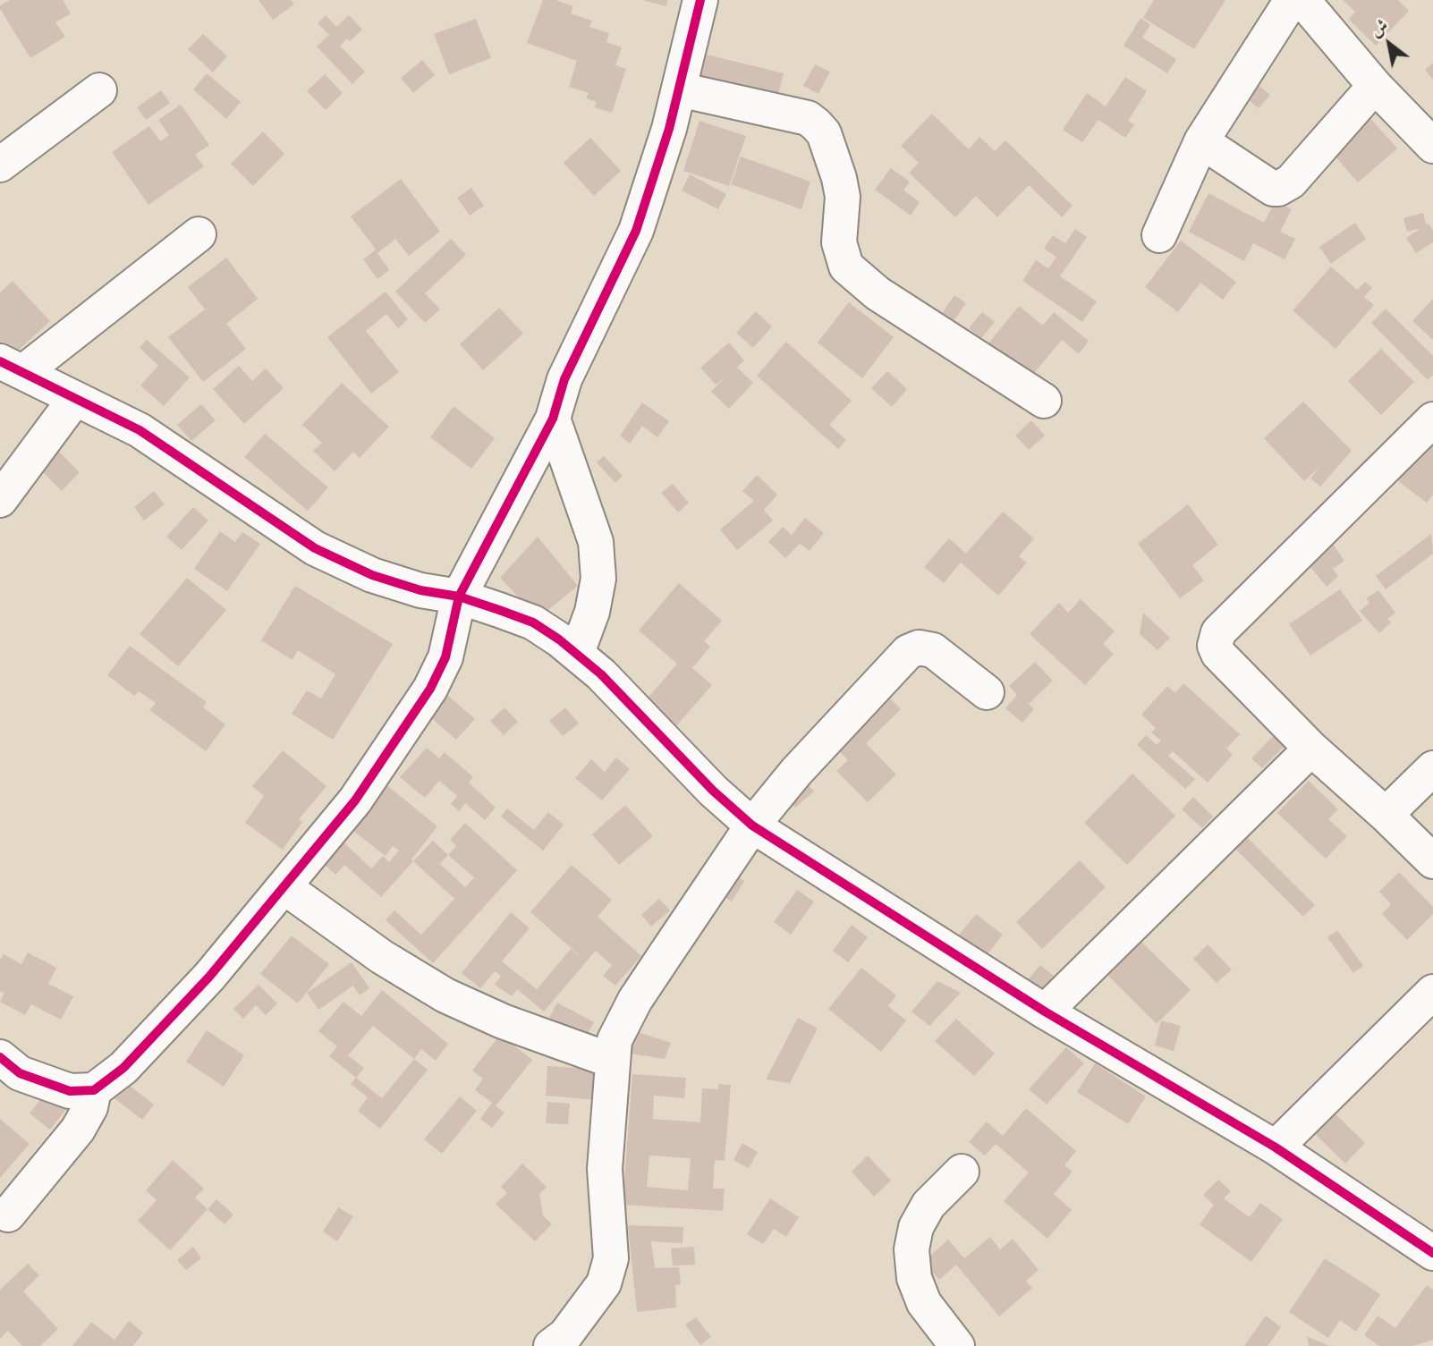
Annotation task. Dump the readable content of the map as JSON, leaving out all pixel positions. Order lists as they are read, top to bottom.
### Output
{
  "north": "top left"
}
